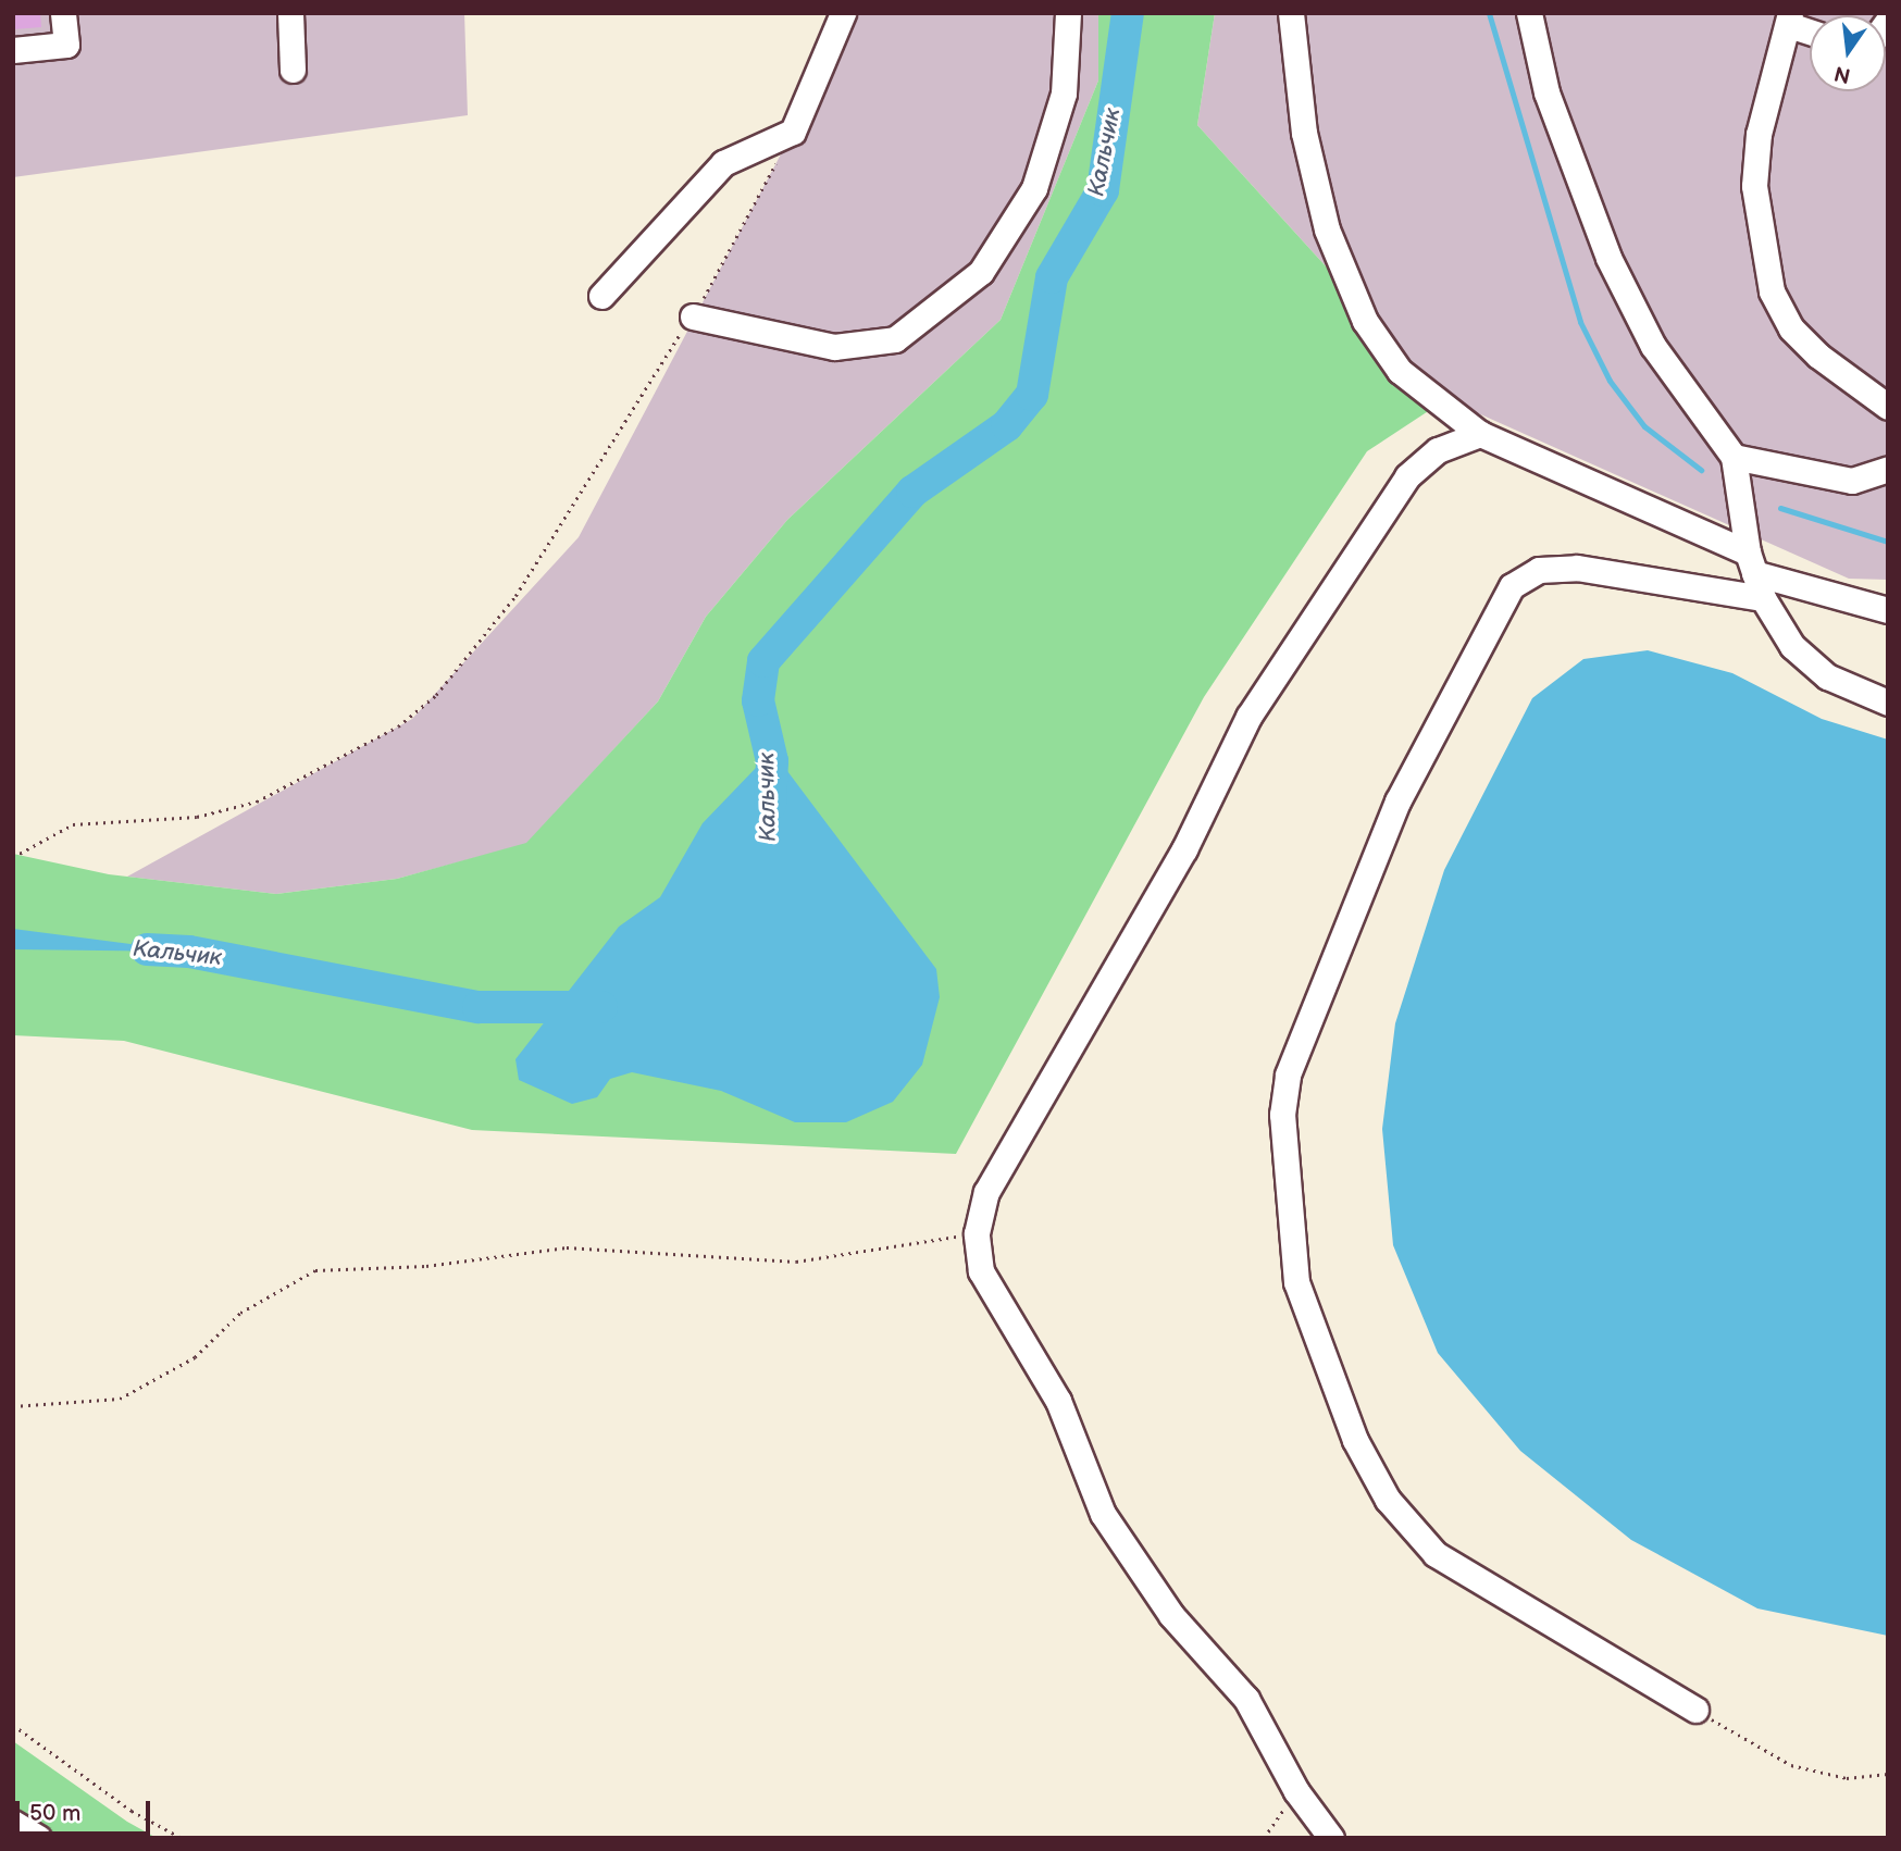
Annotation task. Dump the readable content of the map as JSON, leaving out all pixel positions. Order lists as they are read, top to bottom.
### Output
{
  "water": ["Кальчик"],
  "scale_bar": "50 m",
  "north": "bottom"
}
